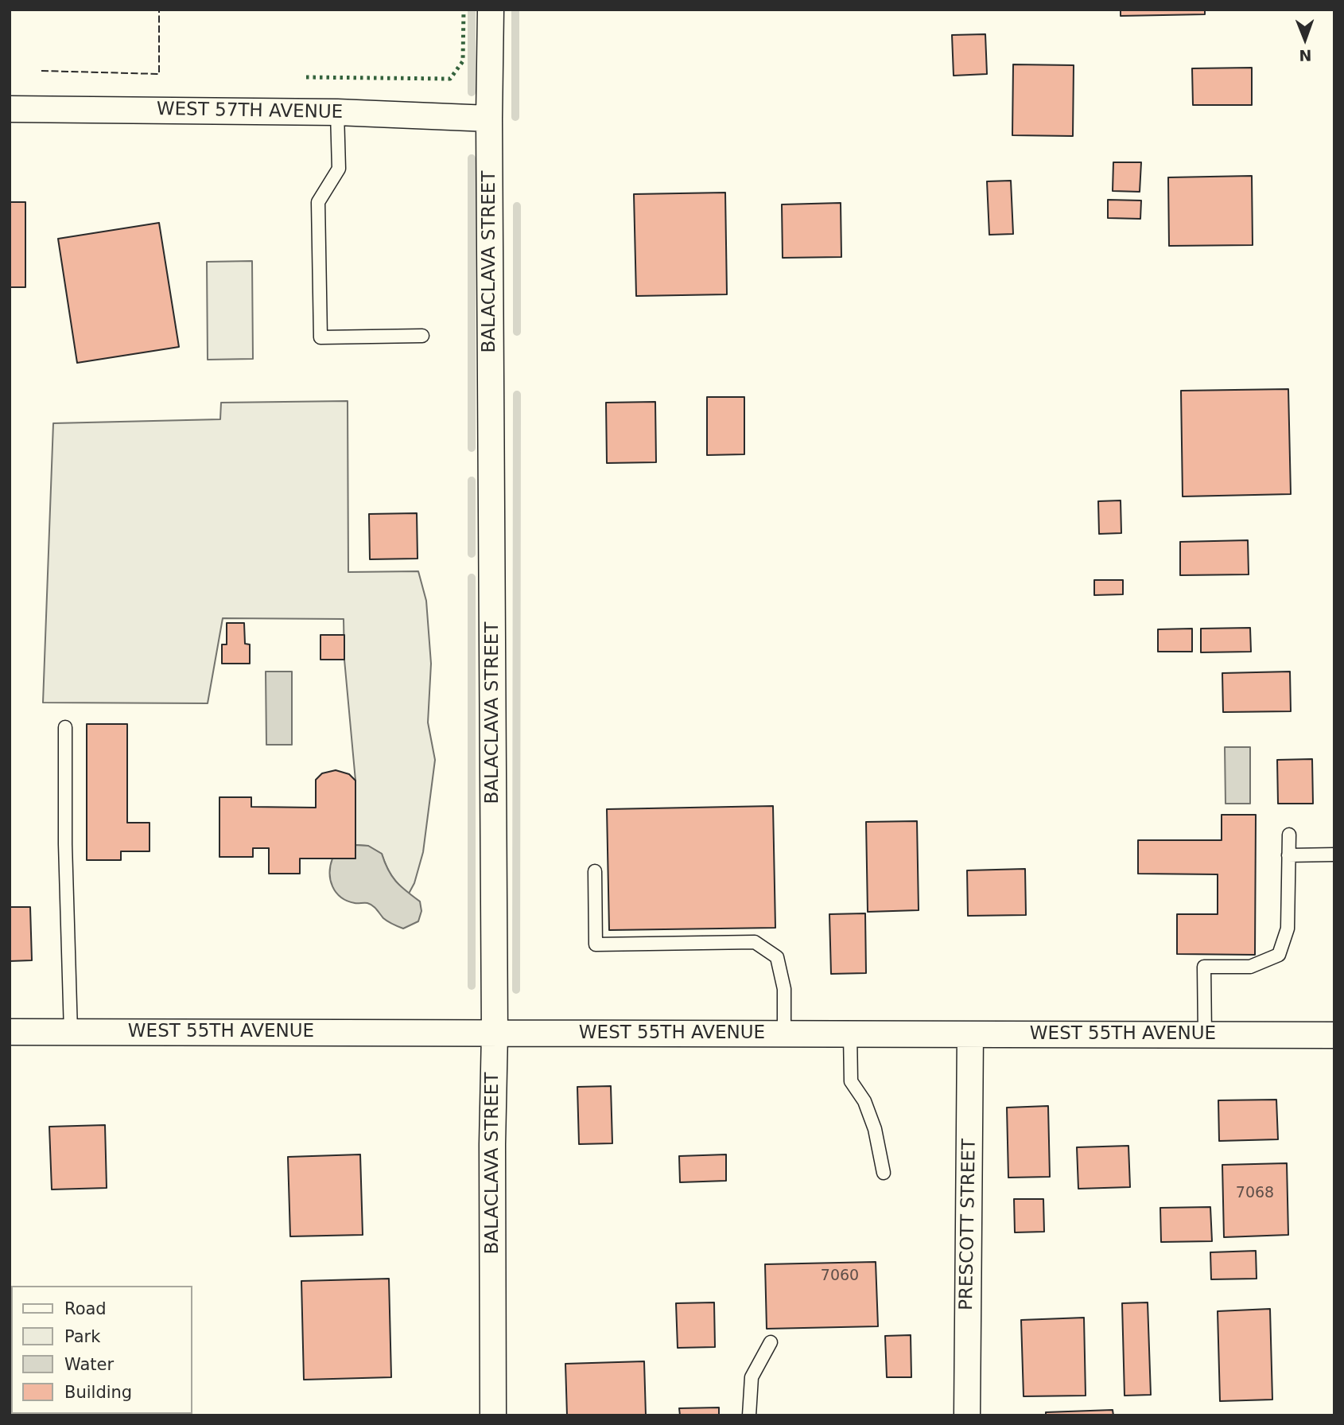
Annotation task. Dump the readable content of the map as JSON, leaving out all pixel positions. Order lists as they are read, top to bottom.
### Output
{
  "streets": {
    "street": [
      "WEST 57TH AVENUE",
      "BALACLAVA STREET",
      "WEST 55TH AVENUE",
      "PRESCOTT STREET"
    ]
  },
  "crossings": [
    ["WEST 57TH AVENUE", "BALACLAVA STREET"],
    ["BALACLAVA STREET", "WEST 55TH AVENUE"],
    ["WEST 55TH AVENUE", "PRESCOTT STREET"]
  ],
  "house_numbers": ["7068", "7060"],
  "legend": [
    "Road",
    "Park",
    "Water",
    "Building"
  ],
  "north": "bottom"
}
